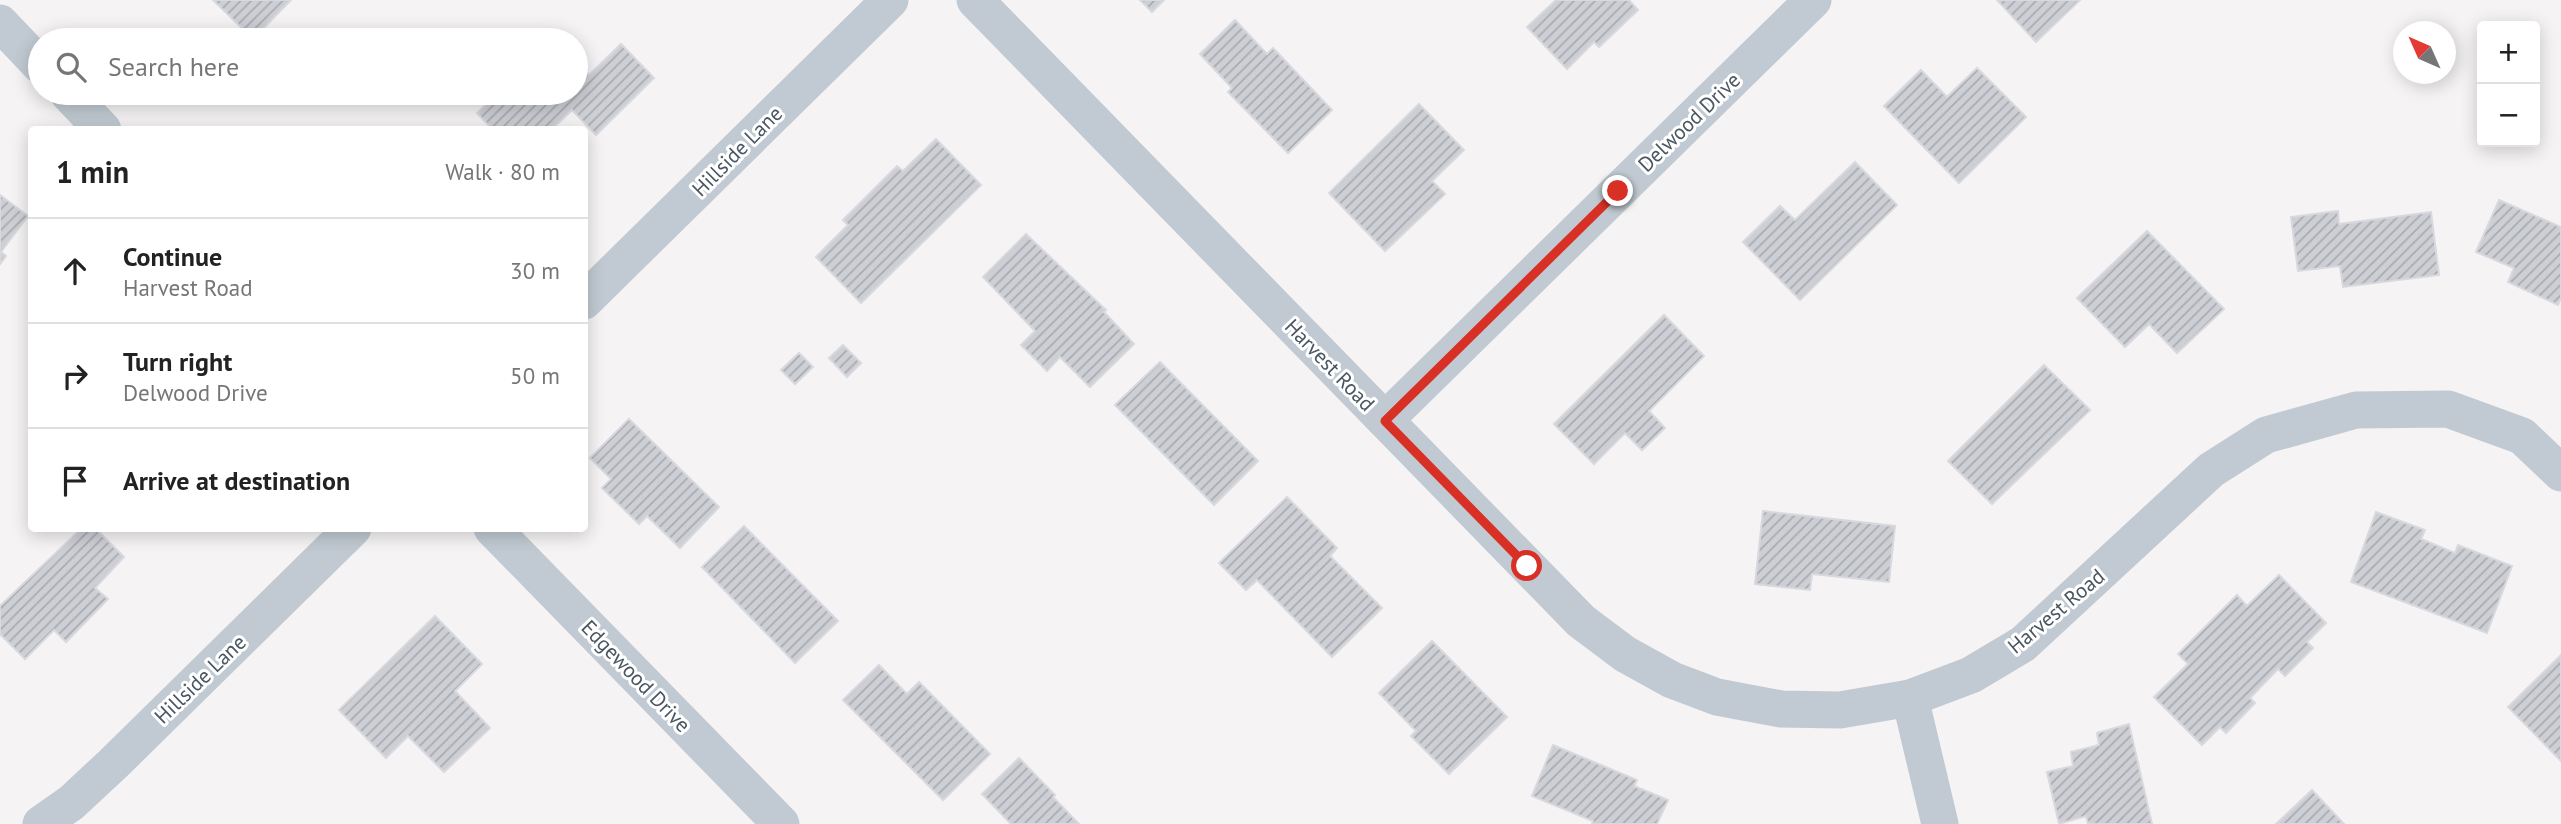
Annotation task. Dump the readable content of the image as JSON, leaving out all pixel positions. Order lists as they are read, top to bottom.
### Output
{
  "streets": {
    "street": [
      "Delwood Drive",
      "Hillside Lane",
      "Harvest Road",
      "Edgewood Drive"
    ]
  },
  "crossings": [
    ["Delwood Drive", "Harvest Road"]
  ],
  "north": "top left",
  "page": {
    "map_buttons": ["+", "−"],
    "search": "Search here",
    "heading": ["1 min", "Walk · 80 m"],
    "list": [
      ["Continue", "Harvest Road", "30 m"],
      ["Turn right", "Delwood Drive", "50 m"],
      "Arrive at destination"
    ]
  }
}
